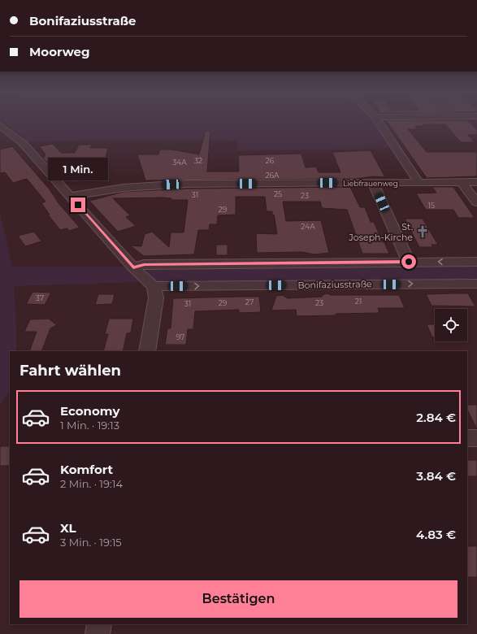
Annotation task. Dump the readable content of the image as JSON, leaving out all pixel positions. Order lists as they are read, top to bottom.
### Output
{
  "streets": {
    "street": ["Liebfrauenweg", "Bonifaziusstraße"]
  },
  "places": {
    "church": ["St. Joseph-Kirche"]
  },
  "house_numbers": [
    "32",
    "26",
    "34A",
    "26A",
    "25",
    "31",
    "23",
    "15",
    "29",
    "24A",
    "37",
    "21",
    "27",
    "29",
    "23",
    "31",
    "97"
  ],
  "page": {
    "banner": ["Bonifaziusstraße", "Moorweg"],
    "bubble": "1 Min.",
    "heading": "Fahrt wählen",
    "list": [
      {
        "name": "Economy",
        "note": "1 Min. · 19:13",
        "value": "2.84 €"
      },
      {
        "name": "Komfort",
        "note": "2 Min. · 19:14",
        "value": "3.84 €"
      },
      {
        "name": "XL",
        "note": "3 Min. · 19:15",
        "value": "4.83 €"
      }
    ],
    "buttons": "Bestätigen"
  }
}
